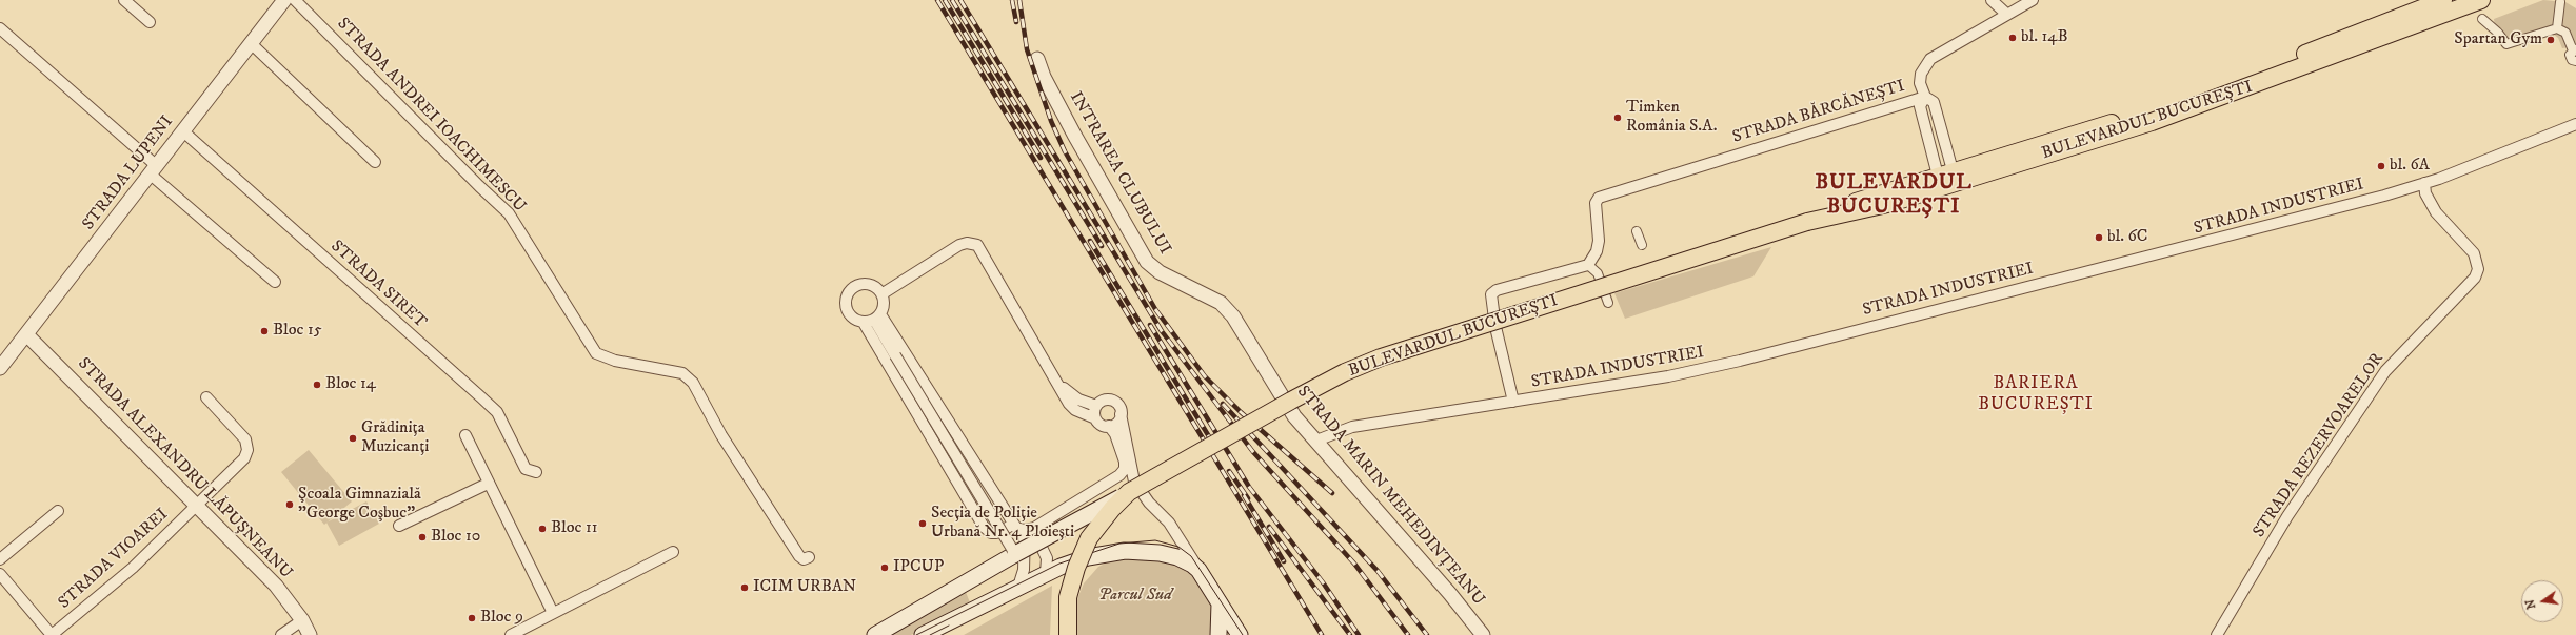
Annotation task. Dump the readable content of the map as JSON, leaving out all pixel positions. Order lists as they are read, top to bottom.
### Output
{
  "streets": {
    "main road": ["BULEVARDUL BUCUREȘTI"],
    "street": [
      "STRADA BĂRCĂNEȘTI",
      "STRADA ANDREI IOACHIMESCU",
      "STRADA LUPENI",
      "INTRAREA CLUBULUI",
      "STRADA INDUSTRIEI",
      "STRADA SIRET",
      "STRADA REZERVOARELOR",
      "STRADA ALEXANDRU LĂPUȘNEANU",
      "STRADA MARIN MEHEDINȚEANU",
      "STRADA VIOAREI"
    ]
  },
  "crossings": [
    ["STRADA LUPENI", "STRADA SIRET"],
    ["STRADA LUPENI", "STRADA ALEXANDRU LĂPUȘNEANU"],
    ["INTRAREA CLUBULUI", "STRADA MARIN MEHEDINȚEANU"],
    ["STRADA INDUSTRIEI", "STRADA REZERVOARELOR"],
    ["STRADA INDUSTRIEI", "STRADA MARIN MEHEDINȚEANU"],
    ["STRADA ALEXANDRU LĂPUȘNEANU", "STRADA VIOAREI"]
  ],
  "districts": ["BULEVARDUL BUCUREȘTI", "BARIERA BUCUREȘTI"],
  "parks": ["Parcul Sud"],
  "places": [
    "bl. 14B",
    "Spartan Gym",
    "Timken România S.A.",
    "bl. 6A",
    "bl. 6C",
    "Bloc 15",
    "Bloc 14",
    "Grădinița Muzicanți",
    "Şcoala Gimnazială \"George Coşbuc\"",
    "Secția de Poliție Urbană Nr. 4 Ploiești",
    "Bloc 11",
    "Bloc 10",
    "IPCUP",
    "ICIM URBAN",
    "Bloc 9"
  ],
  "north": "left"
}
